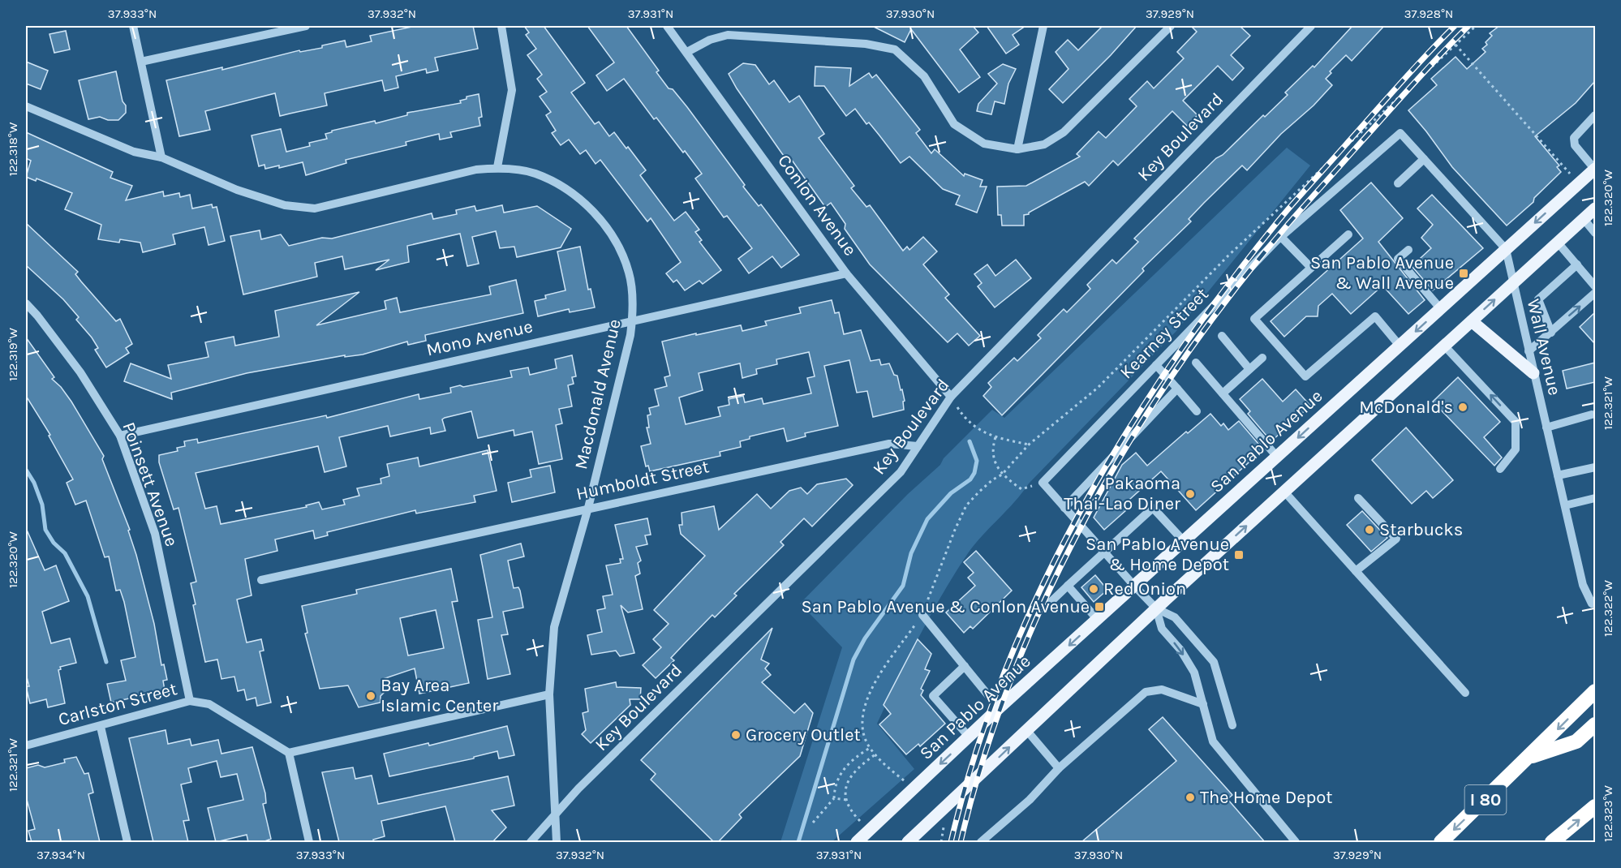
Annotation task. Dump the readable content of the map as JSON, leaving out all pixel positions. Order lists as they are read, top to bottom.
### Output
{
  "streets": {
    "highway": ["I 80"],
    "main road": ["San Pablo Avenue"],
    "street": [
      "Key Boulevard",
      "Conlon Avenue",
      "Kearney Street",
      "Mono Avenue",
      "Wall Avenue",
      "Macdonald Avenue",
      "Humboldt Street",
      "Poinsett Avenue",
      "Carlston Street"
    ]
  },
  "crossings": [
    ["Key Boulevard", "Conlon Avenue"],
    ["Key Boulevard", "Macdonald Avenue"],
    ["Key Boulevard", "Humboldt Street"],
    ["Conlon Avenue", "Mono Avenue"],
    ["Kearney Street", "Wall Avenue"],
    ["Mono Avenue", "Macdonald Avenue"],
    ["Mono Avenue", "Poinsett Avenue"],
    ["Wall Avenue", "San Pablo Avenue"],
    ["Macdonald Avenue", "Humboldt Street"],
    ["Poinsett Avenue", "Carlston Street"]
  ],
  "places": {
    "transit": ["San Pablo Avenue & Wall Avenue", "San Pablo Avenue & Home Depot", "San Pablo Avenue & Conlon Avenue"],
    "other": [
      "McDonald's",
      "Pakaoma Thai-Lao Diner",
      "Starbucks",
      "Red Onion",
      "Bay Area Islamic Center",
      "Grocery Outlet",
      "The Home Depot"
    ]
  },
  "coordinates": [
    "37.933°N",
    "37.932°N",
    "37.931°N",
    "37.930°N",
    "37.929°N",
    "37.928°N",
    "122.318°W",
    "122.320°W",
    "122.319°W",
    "122.321°W",
    "122.322°W",
    "122.323°W",
    "37.934°N"
  ]
}
